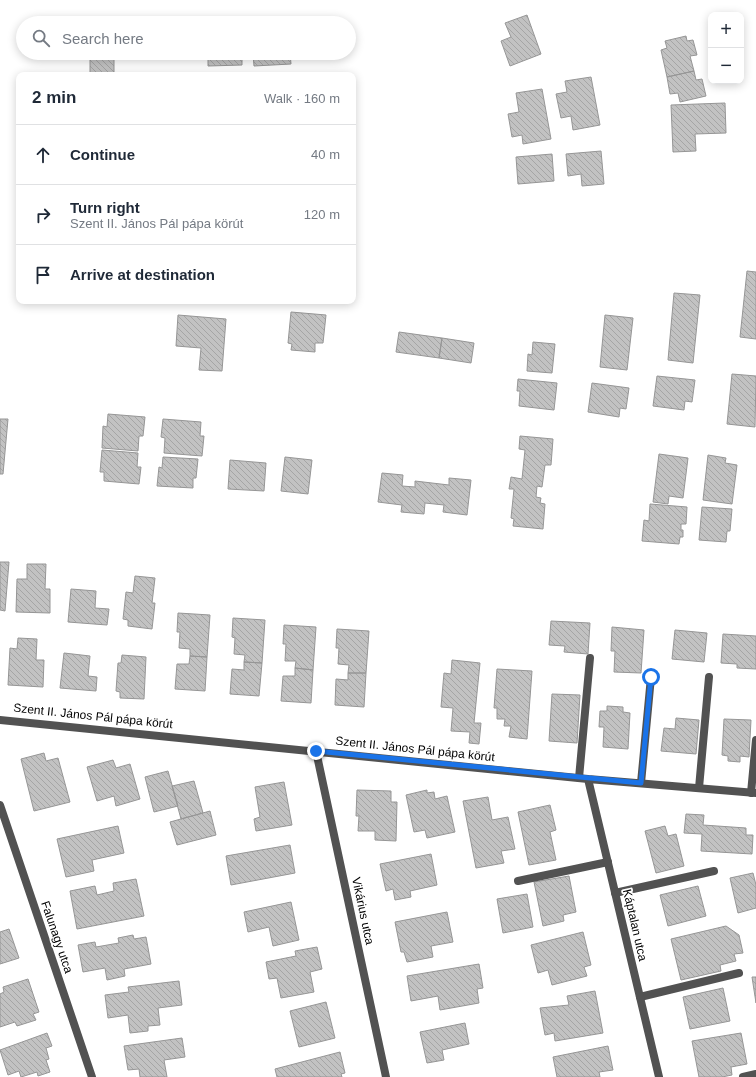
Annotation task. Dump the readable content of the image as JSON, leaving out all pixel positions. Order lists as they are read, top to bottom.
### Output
{
  "streets": {
    "street": [
      "Szent II. János Pál pápa körút",
      "Vikárius utca",
      "Káptalan utca",
      "Falunagy utca"
    ]
  },
  "crossings": [
    ["Szent II. János Pál pápa körút", "Vikárius utca"],
    ["Szent II. János Pál pápa körút", "Káptalan utca"]
  ],
  "page": {
    "map_buttons": ["+", "−"],
    "search": "Search here",
    "heading": ["2 min", "Walk · 160 m"],
    "list": [
      ["Continue", "40 m"],
      ["Turn right", "Szent II. János Pál pápa körút", "120 m"],
      "Arrive at destination"
    ]
  }
}
